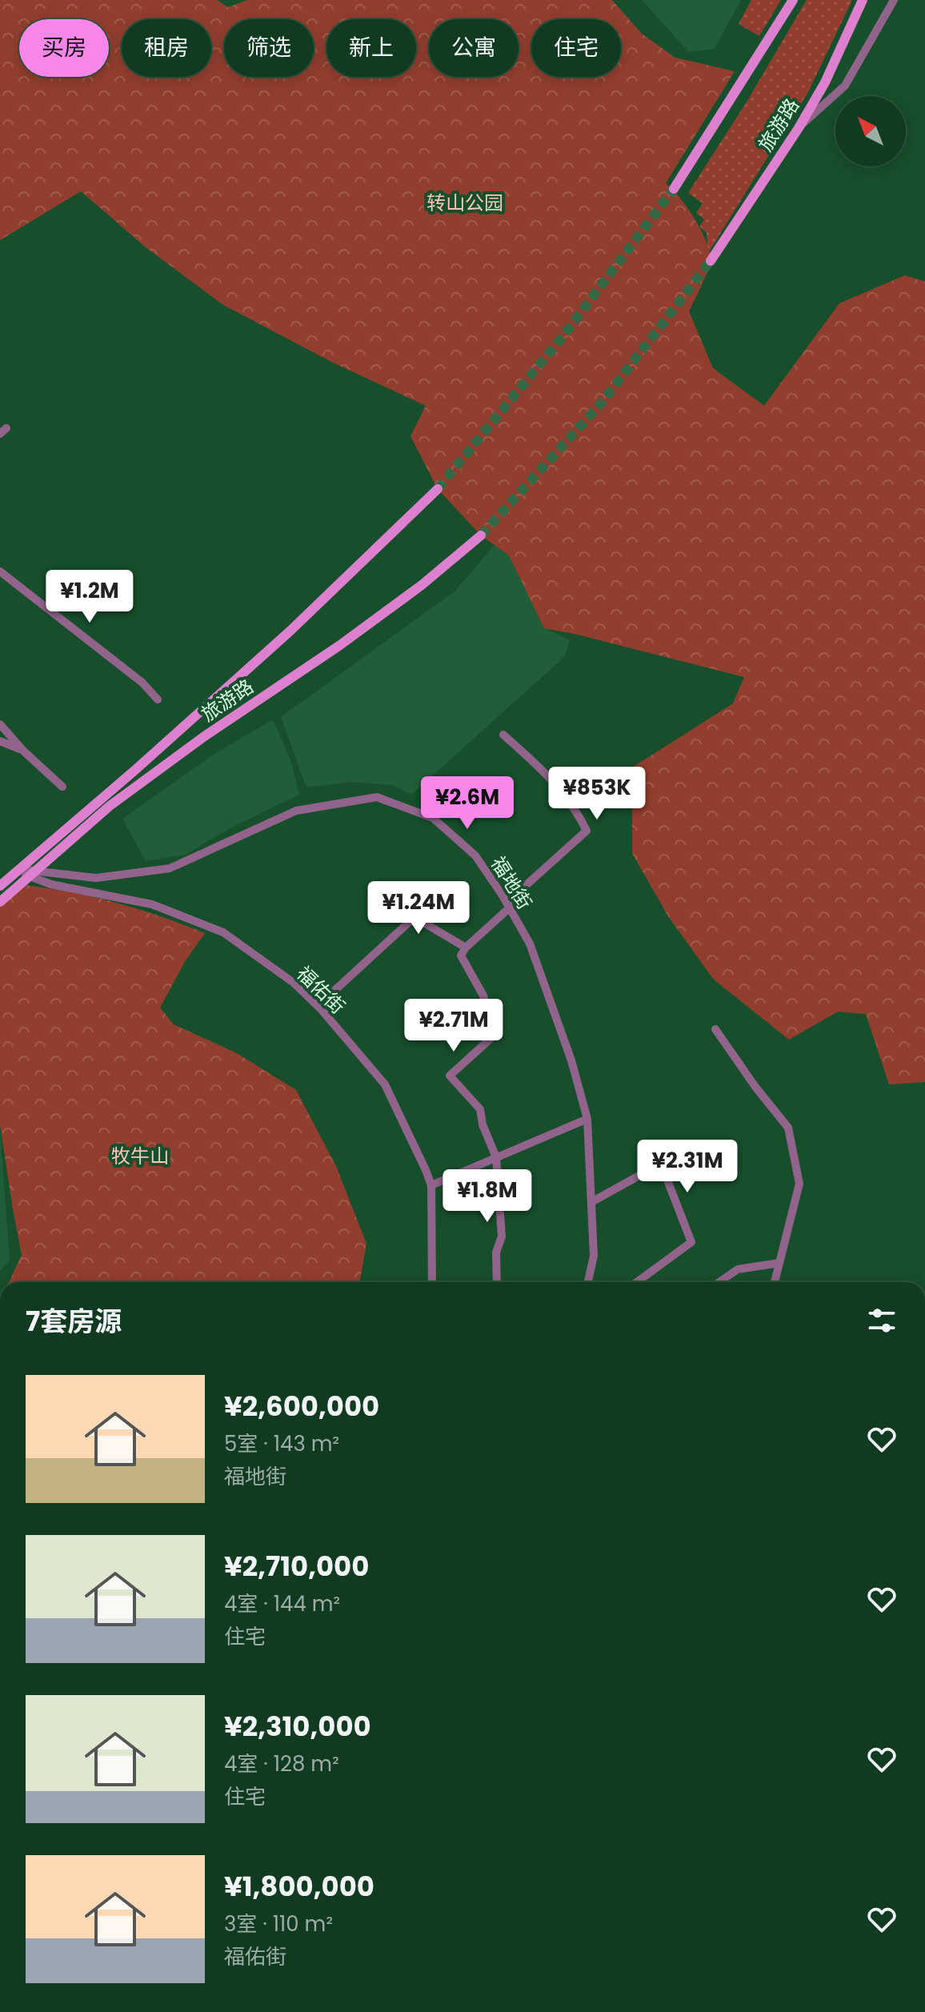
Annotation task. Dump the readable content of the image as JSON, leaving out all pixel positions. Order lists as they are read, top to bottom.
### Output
{
  "streets": {
    "main road": ["旅游路"],
    "street": ["福地街", "福佑街"]
  },
  "crossings": [
    ["旅游路", "福地街"],
    ["旅游路", "福佑街"],
    ["福地街", "福佑街"]
  ],
  "parks": ["转山公园", "牧牛山"],
  "north": "top left",
  "page": {
    "chip": [
      "买房",
      "租房",
      "筛选",
      "新上",
      "公寓",
      "住宅"
    ],
    "price": [
      "¥1.2M",
      "¥853K",
      "¥2.6M",
      "¥1.24M",
      "¥2.71M",
      "¥2.31M",
      "¥1.8M"
    ],
    "heading": "7套房源",
    "list": [
      {
        "name": "¥2,600,000",
        "note": "5室 · 143 m² · 福地街"
      },
      {
        "name": "¥2,710,000",
        "note": "4室 · 144 m² · 住宅"
      },
      {
        "name": "¥2,310,000",
        "note": "4室 · 128 m² · 住宅"
      },
      {
        "name": "¥1,800,000",
        "note": "3室 · 110 m² · 福佑街"
      }
    ]
  }
}
